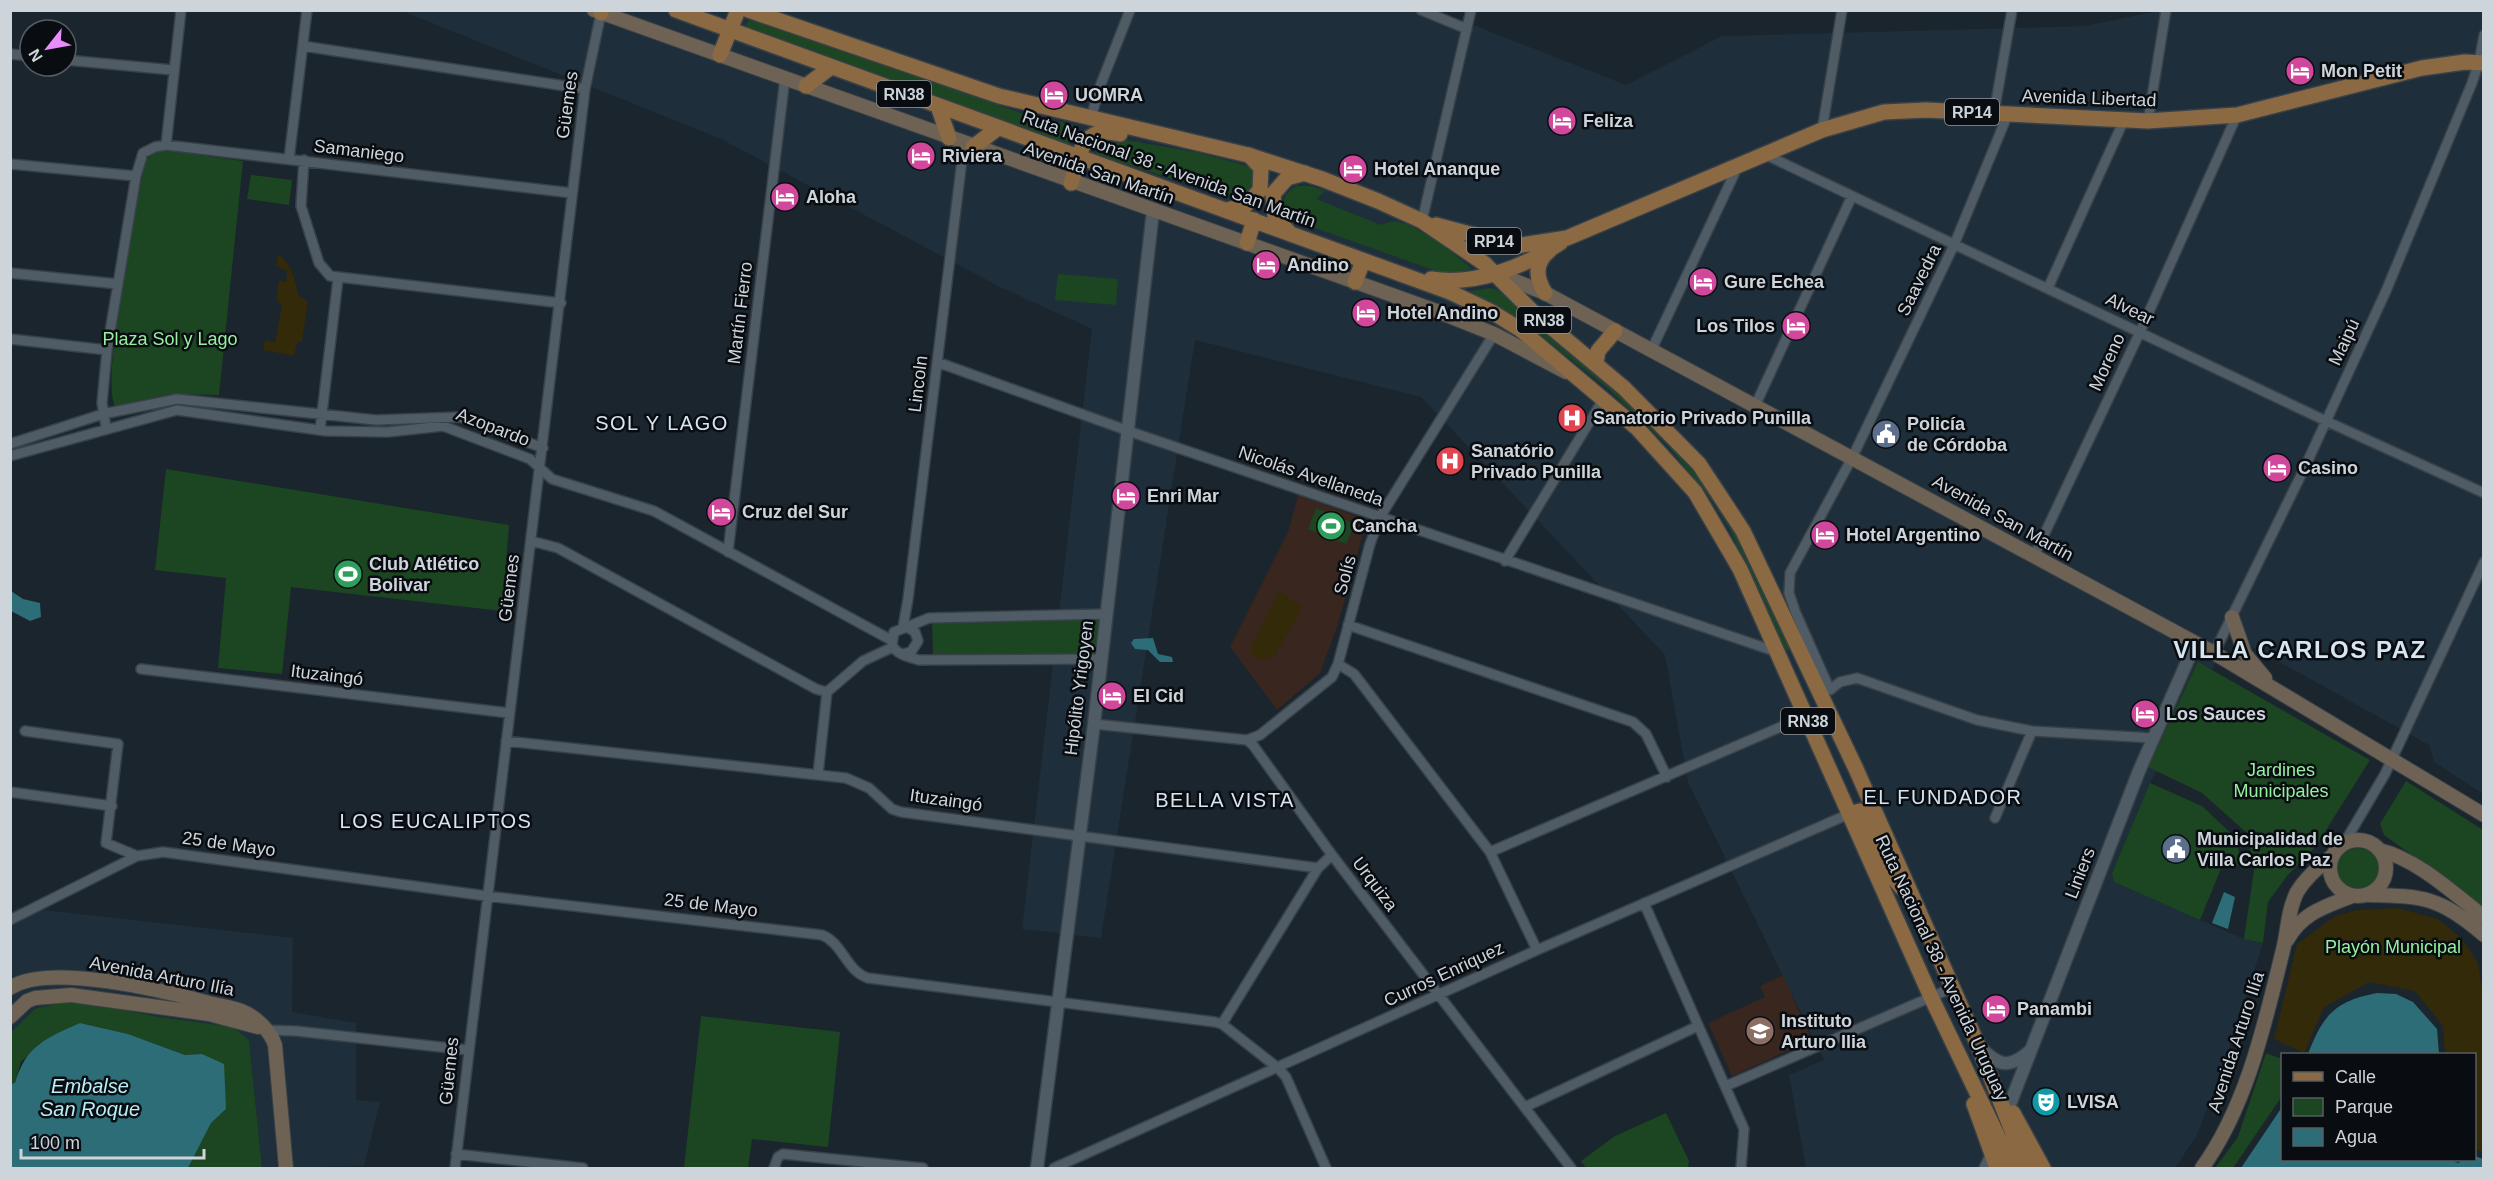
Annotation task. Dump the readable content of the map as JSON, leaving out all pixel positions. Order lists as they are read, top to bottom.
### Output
{
  "streets": {
    "main road": [
      "RN38",
      "Avenida Libertad",
      "RP14",
      "Ruta Nacional 38 - Avenida San Martín",
      "Avenida San Martín",
      "Ruta Nacional 38 - Avenida Uruguay",
      "Avenida Arturo Ilía"
    ],
    "street": [
      "Güemes",
      "Samaniego",
      "Saavedra",
      "Alvear",
      "Martín Fierro",
      "Maipú",
      "Moreno",
      "Lincoln",
      "Azopardo",
      "Nicolás Avellaneda",
      "Solís",
      "Ituzaingó",
      "Hipólito Yrigoyen",
      "25 de Mayo",
      "Liniers",
      "Urquiza",
      "Curros Enriquez"
    ]
  },
  "crossings": [
    ["Avenida Libertad", "RP14"],
    ["Avenida Libertad", "Ruta Nacional 38 - Avenida San Martín"],
    ["Avenida Libertad", "Avenida San Martín"],
    ["Avenida Libertad", "Saavedra"],
    ["Avenida Libertad", "Alvear"],
    ["Avenida Libertad", "Maipú"],
    ["Avenida Libertad", "Moreno"],
    ["Güemes", "Samaniego"],
    ["Güemes", "Avenida San Martín"],
    ["Güemes", "Azopardo"],
    ["Güemes", "Ituzaingó"],
    ["Güemes", "25 de Mayo"],
    ["RP14", "Ruta Nacional 38 - Avenida San Martín"],
    ["RP14", "Avenida San Martín"],
    ["Ruta Nacional 38 - Avenida San Martín", "Avenida San Martín"],
    ["Ruta Nacional 38 - Avenida San Martín", "Ruta Nacional 38 - Avenida Uruguay"],
    ["Avenida San Martín", "Saavedra"],
    ["Avenida San Martín", "Martín Fierro"],
    ["Avenida San Martín", "Maipú"],
    ["Avenida San Martín", "Moreno"],
    ["Avenida San Martín", "Lincoln"],
    ["Avenida San Martín", "Solís"],
    ["Avenida San Martín", "Hipólito Yrigoyen"],
    ["Avenida San Martín", "Liniers"],
    ["Saavedra", "Alvear"],
    ["Alvear", "Maipú"],
    ["Alvear", "Moreno"],
    ["Martín Fierro", "Azopardo"],
    ["Lincoln", "Azopardo"],
    ["Lincoln", "Nicolás Avellaneda"],
    ["Nicolás Avellaneda", "Solís"],
    ["Nicolás Avellaneda", "Hipólito Yrigoyen"],
    ["Nicolás Avellaneda", "Ruta Nacional 38 - Avenida Uruguay"],
    ["Solís", "Urquiza"],
    ["Ituzaingó", "Hipólito Yrigoyen"],
    ["Hipólito Yrigoyen", "25 de Mayo"],
    ["Liniers", "Ruta Nacional 38 - Avenida Uruguay"],
    ["Urquiza", "Curros Enriquez"],
    ["Ruta Nacional 38 - Avenida Uruguay", "Curros Enriquez"]
  ],
  "districts": [
    "SOL Y LAGO",
    "VILLA CARLOS PAZ",
    "EL FUNDADOR",
    "BELLA VISTA",
    "LOS EUCALIPTOS"
  ],
  "water": ["Embalse San Roque"],
  "parks": ["Plaza Sol y Lago", "Jardines Municipales", "Playón Municipal"],
  "places": {
    "hotel": [
      "Mon Petit",
      "UOMRA",
      "Feliza",
      "Riviera",
      "Hotel Ananque",
      "Aloha",
      "Andino",
      "Gure Echea",
      "Hotel Andino",
      "Los Tilos",
      "Casino",
      "Enri Mar",
      "Cruz del Sur",
      "Hotel Argentino",
      "El Cid",
      "Los Sauces",
      "Panambi"
    ],
    "hospital": ["Sanatorio Privado Punilla", "Sanatório Privado Punilla"],
    "public building": ["Policía de Córdoba", "Municipalidad de Villa Carlos Paz"],
    "sports": ["Cancha", "Club Atlético Bolivar"],
    "school or university": ["Instituto Arturo Ilia"],
    "theatre": ["LVISA"]
  },
  "legend": ["Calle", "Parque", "Agua"],
  "scale_bar": "100 m",
  "north": "bottom left"
}
